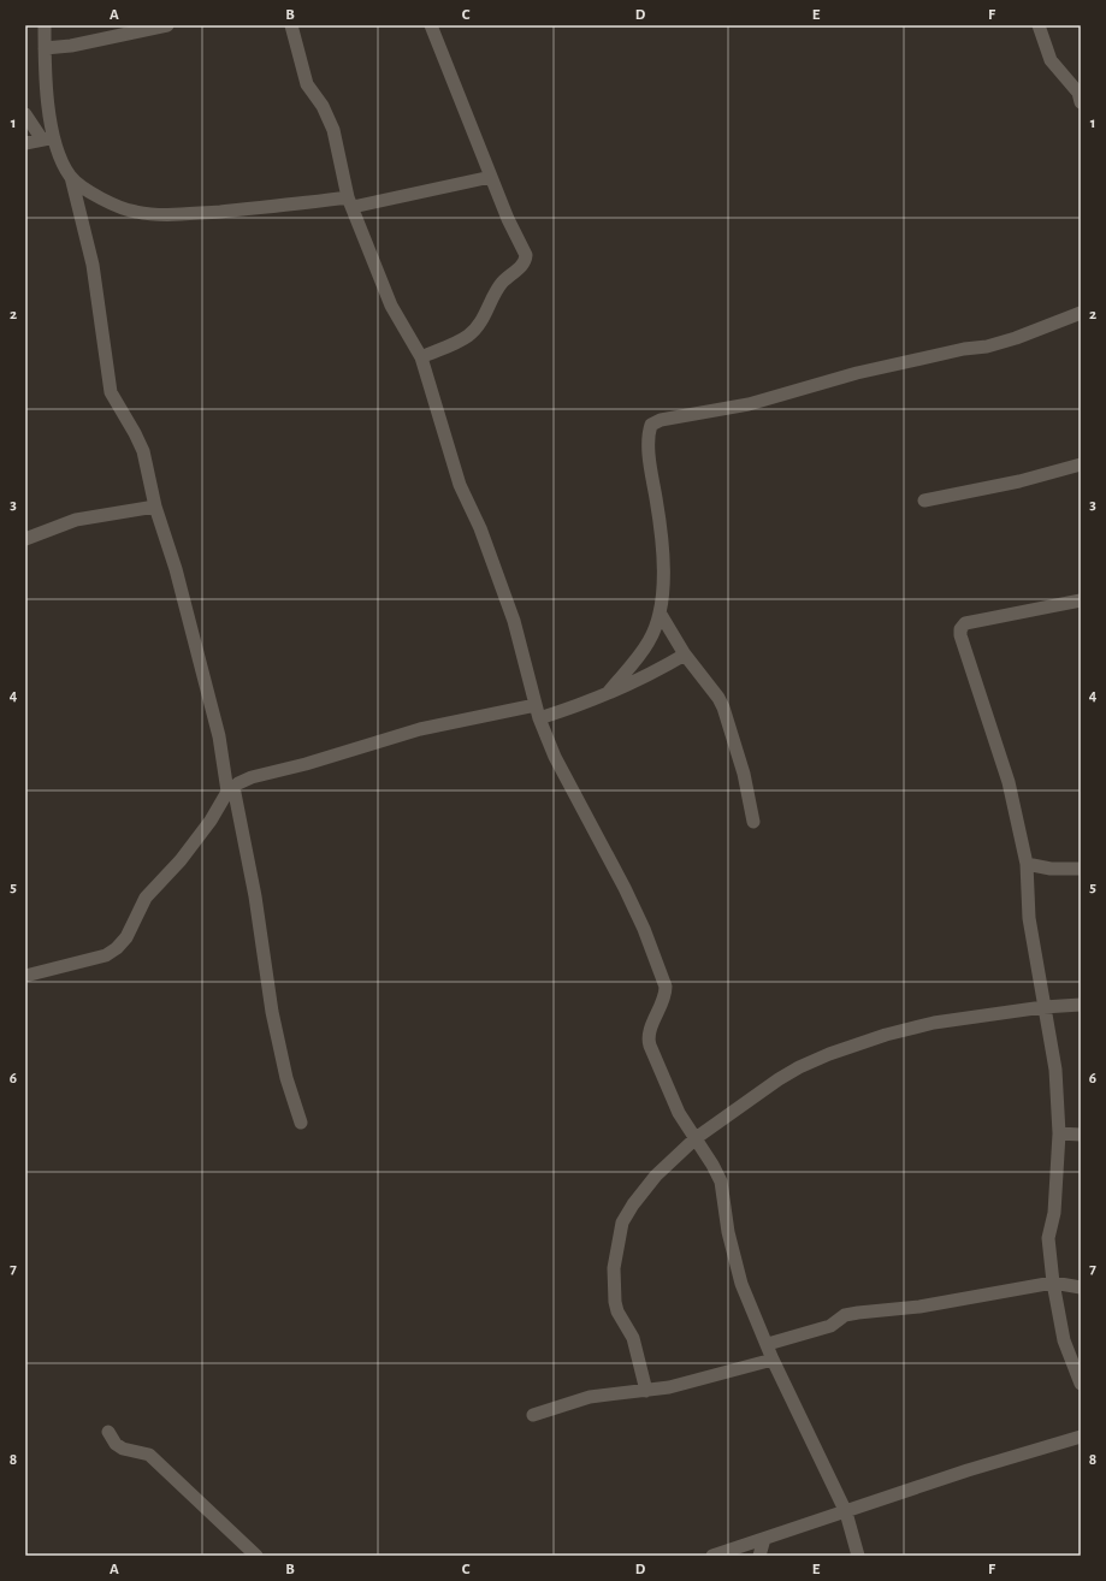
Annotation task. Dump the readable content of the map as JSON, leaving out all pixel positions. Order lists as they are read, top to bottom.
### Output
{
  "grid": {
    "columns": [
      "A",
      "B",
      "C",
      "D",
      "E",
      "F"
    ],
    "rows": [
      "1",
      "2",
      "3",
      "4",
      "5",
      "6",
      "7",
      "8"
    ]
  }
}
